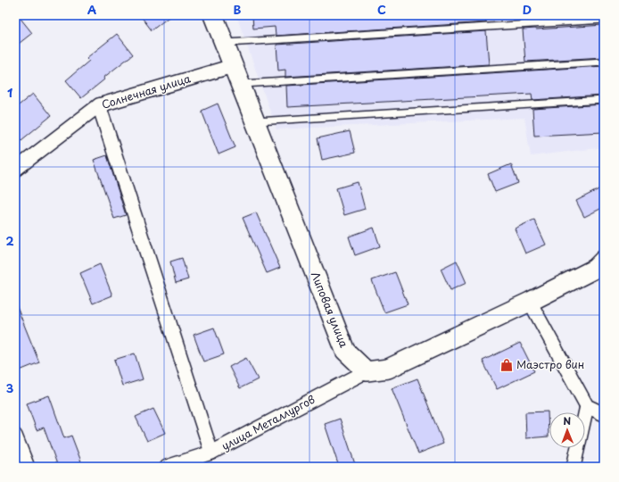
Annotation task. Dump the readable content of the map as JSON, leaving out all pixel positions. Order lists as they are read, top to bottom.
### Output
{
  "streets": {
    "main road": ["Липовая улица"],
    "street": ["Солнечная улица", "улица Металлургов"]
  },
  "crossings": [
    ["Солнечная улица", "Липовая улица"],
    ["Липовая улица", "улица Металлургов"]
  ],
  "places": {
    "shop": ["Маэстро вин"]
  },
  "north": "top",
  "grid": {
    "columns": [
      "A",
      "B",
      "C",
      "D"
    ],
    "rows": ["1", "2", "3"]
  }
}
